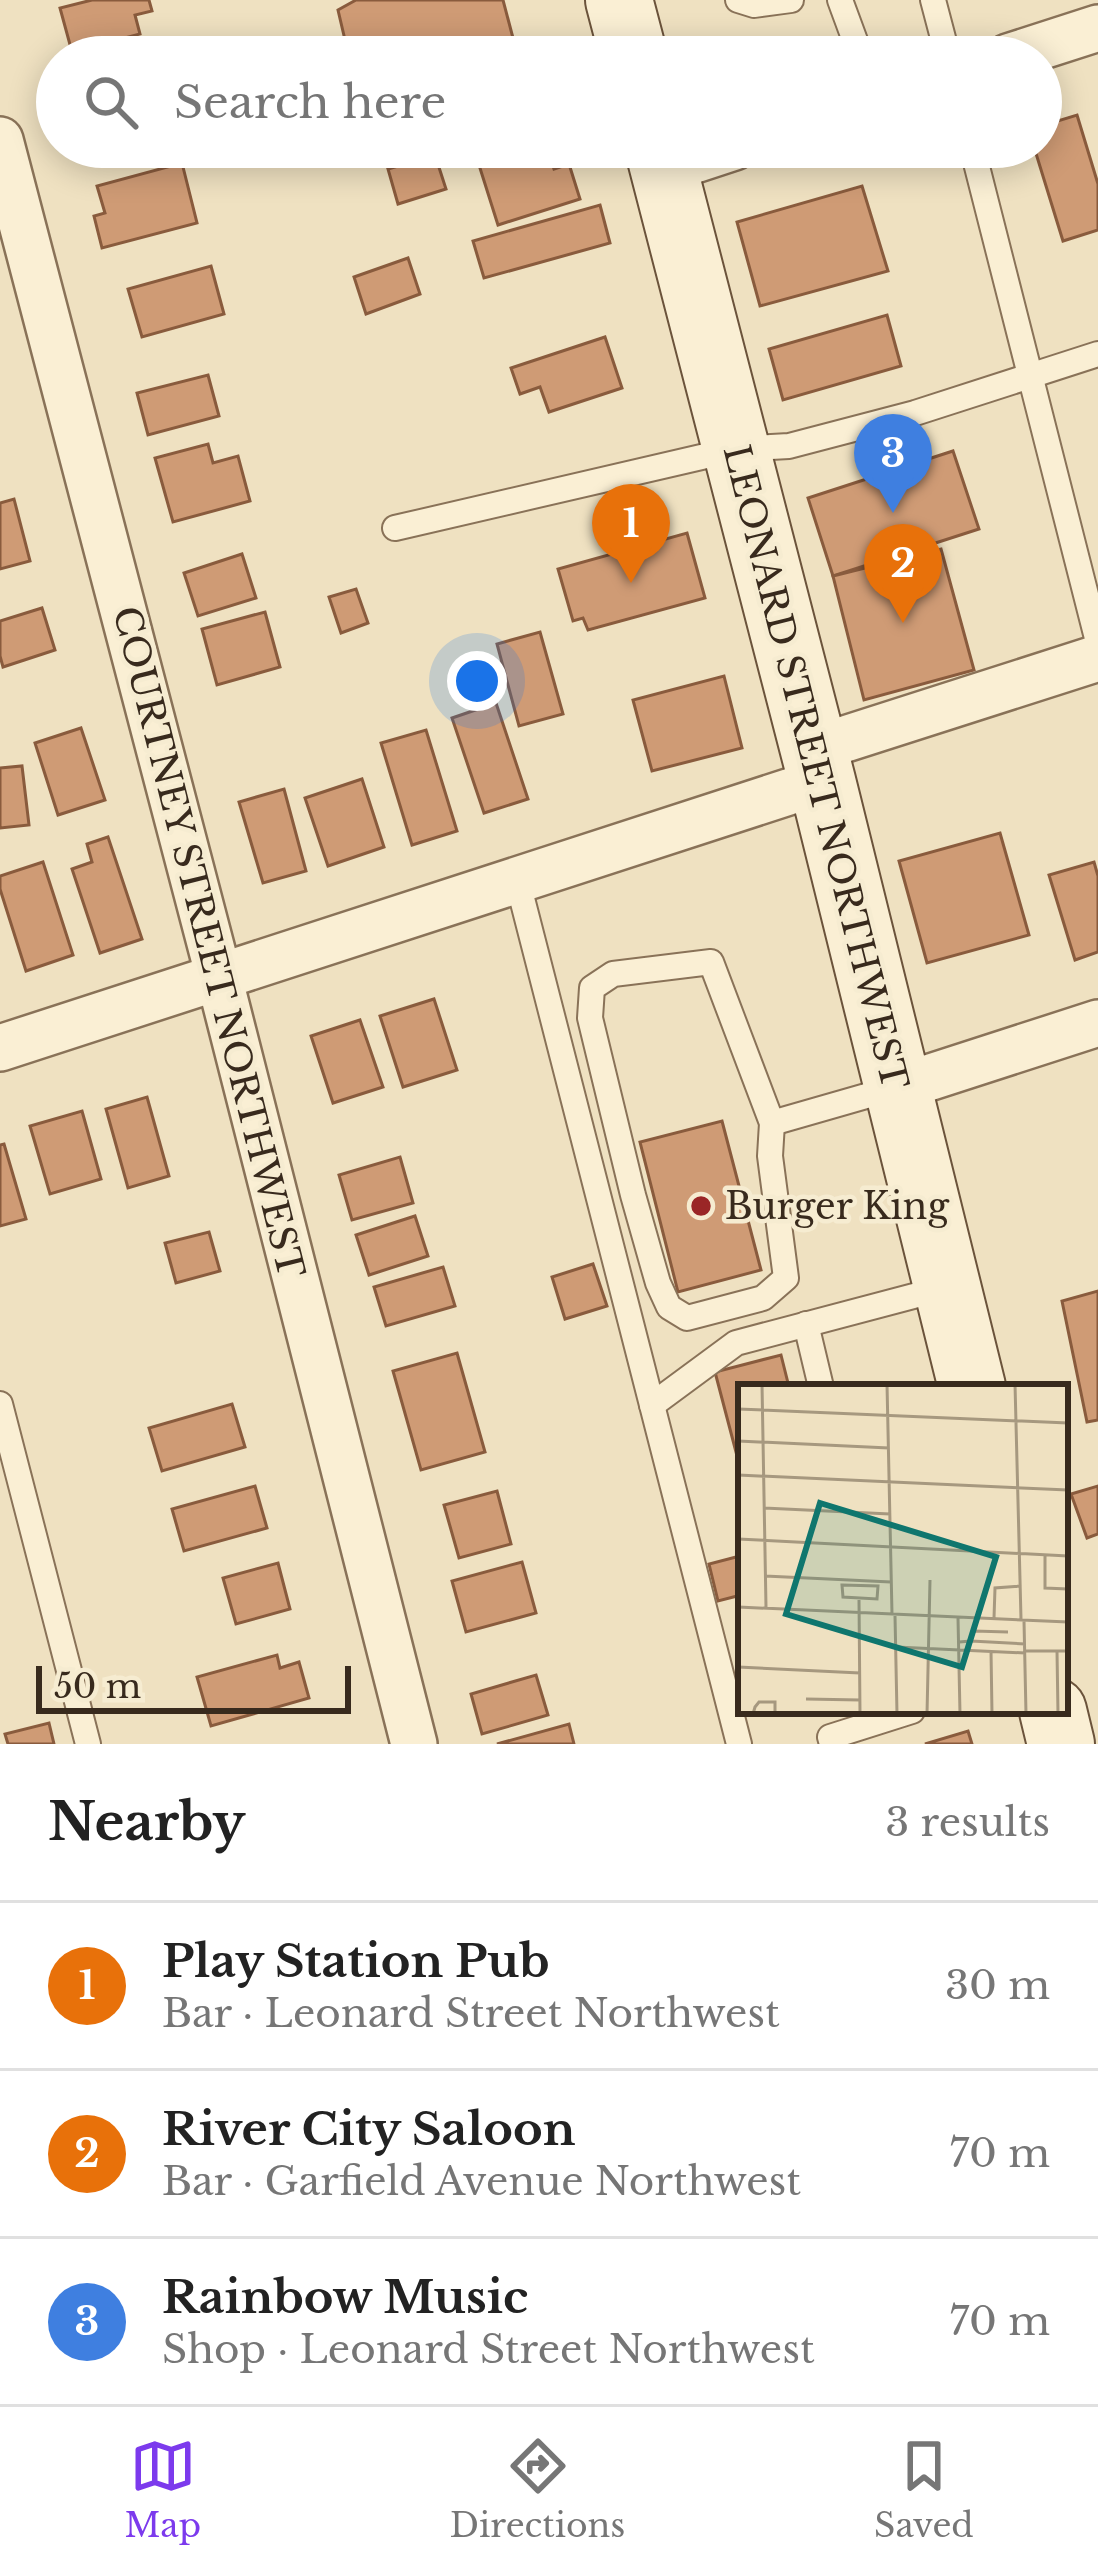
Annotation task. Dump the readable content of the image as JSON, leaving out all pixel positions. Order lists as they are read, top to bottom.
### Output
{
  "streets": {
    "main road": ["LEONARD STREET NORTHWEST"],
    "street": ["COURTNEY STREET NORTHWEST"]
  },
  "places": ["Burger King"],
  "scale_bar": "50 m",
  "page": {
    "search": "Search here",
    "pins": ["3", "1", "2"],
    "scale": "50 m",
    "heading": ["Nearby", "3 results"],
    "list": [
      {
        "mark": "1",
        "name": "Play Station Pub",
        "note": "Bar · Leonard Street Northwest",
        "value": "30 m"
      },
      {
        "mark": "2",
        "name": "River City Saloon",
        "note": "Bar · Garfield Avenue Northwest",
        "value": "70 m"
      },
      {
        "mark": "3",
        "name": "Rainbow Music",
        "note": "Shop · Leonard Street Northwest",
        "value": "70 m"
      }
    ],
    "nav": ["Map", "Directions", "Saved"]
  }
}
